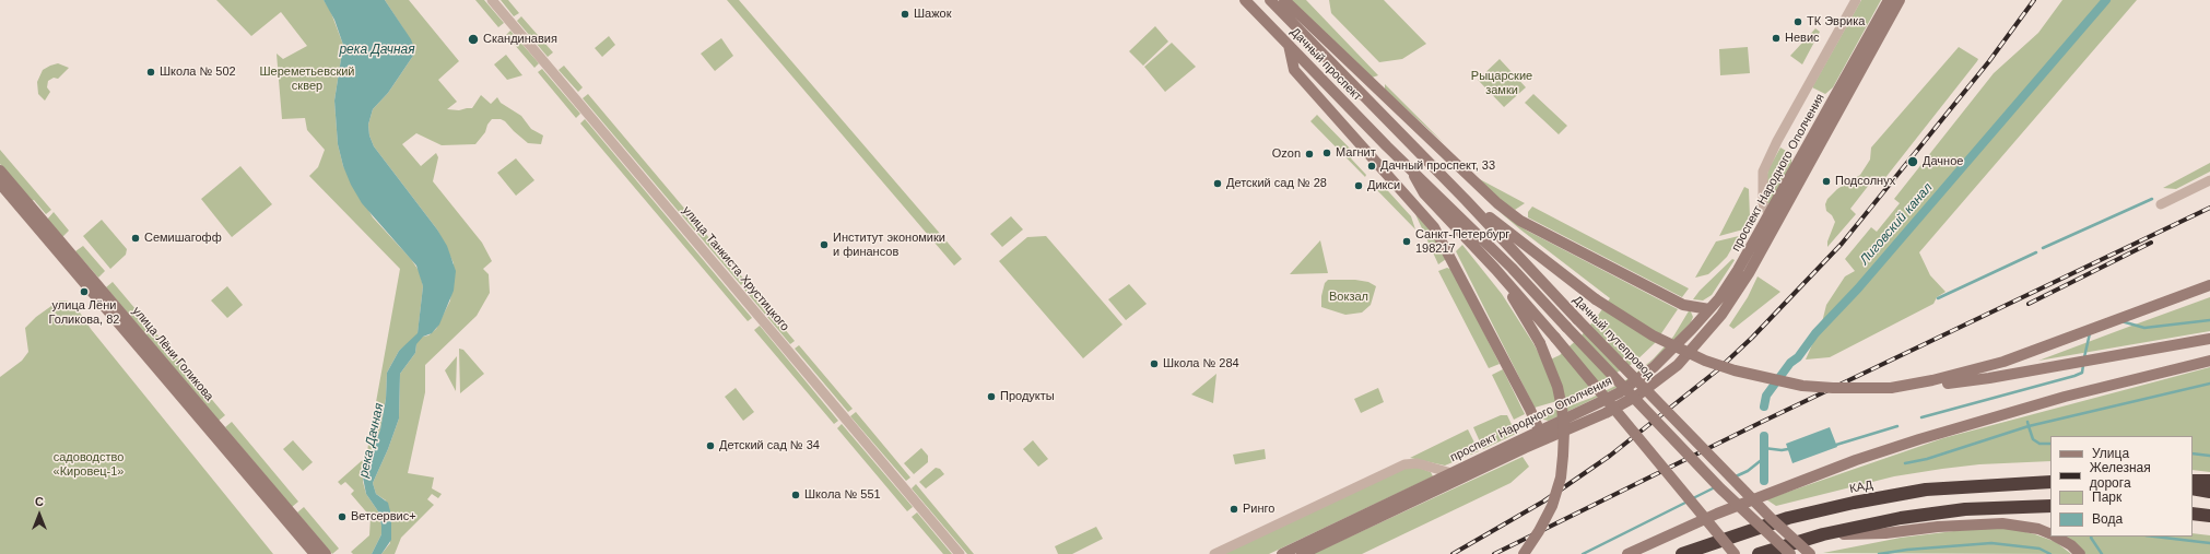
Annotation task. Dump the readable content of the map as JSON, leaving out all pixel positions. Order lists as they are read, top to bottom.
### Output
{
  "streets": {
    "highway": ["КАД"],
    "main road": [
      "Дачный проспект",
      "проспект Народного Ополчения",
      "Дачный путепровод",
      "улица Лёни Голикова"
    ],
    "street": ["улица Танкиста Хрустицкого"]
  },
  "crossings": [
    ["Дачный проспект", "Дачный путепровод"]
  ],
  "water": ["река Дачная", "Лиговский канал"],
  "parks": [
    "Шереметьевский сквер",
    "Рыцарские замки",
    "Вокзал",
    "садоводство «Кировец-1»"
  ],
  "places": [
    "Шажок",
    "ТК Эврика",
    "Невис",
    "Скандинавия",
    "Школа № 502",
    "Магнит",
    "Ozon",
    "Дачное",
    "Дачный проспект, 33",
    "Подсолнух",
    "Детский сад № 28",
    "Дикси",
    "Семишагофф",
    "Санкт-Петербург 198217",
    "Институт экономики и финансов",
    "улица Лёни Голикова, 82",
    "Школа № 284",
    "Продукты",
    "Детский сад № 34",
    "Школа № 551",
    "Ринго",
    "Ветсервис+"
  ],
  "legend": [
    "Улица",
    "Железная дорога",
    "Парк",
    "Вода"
  ],
  "north": "top"
}
